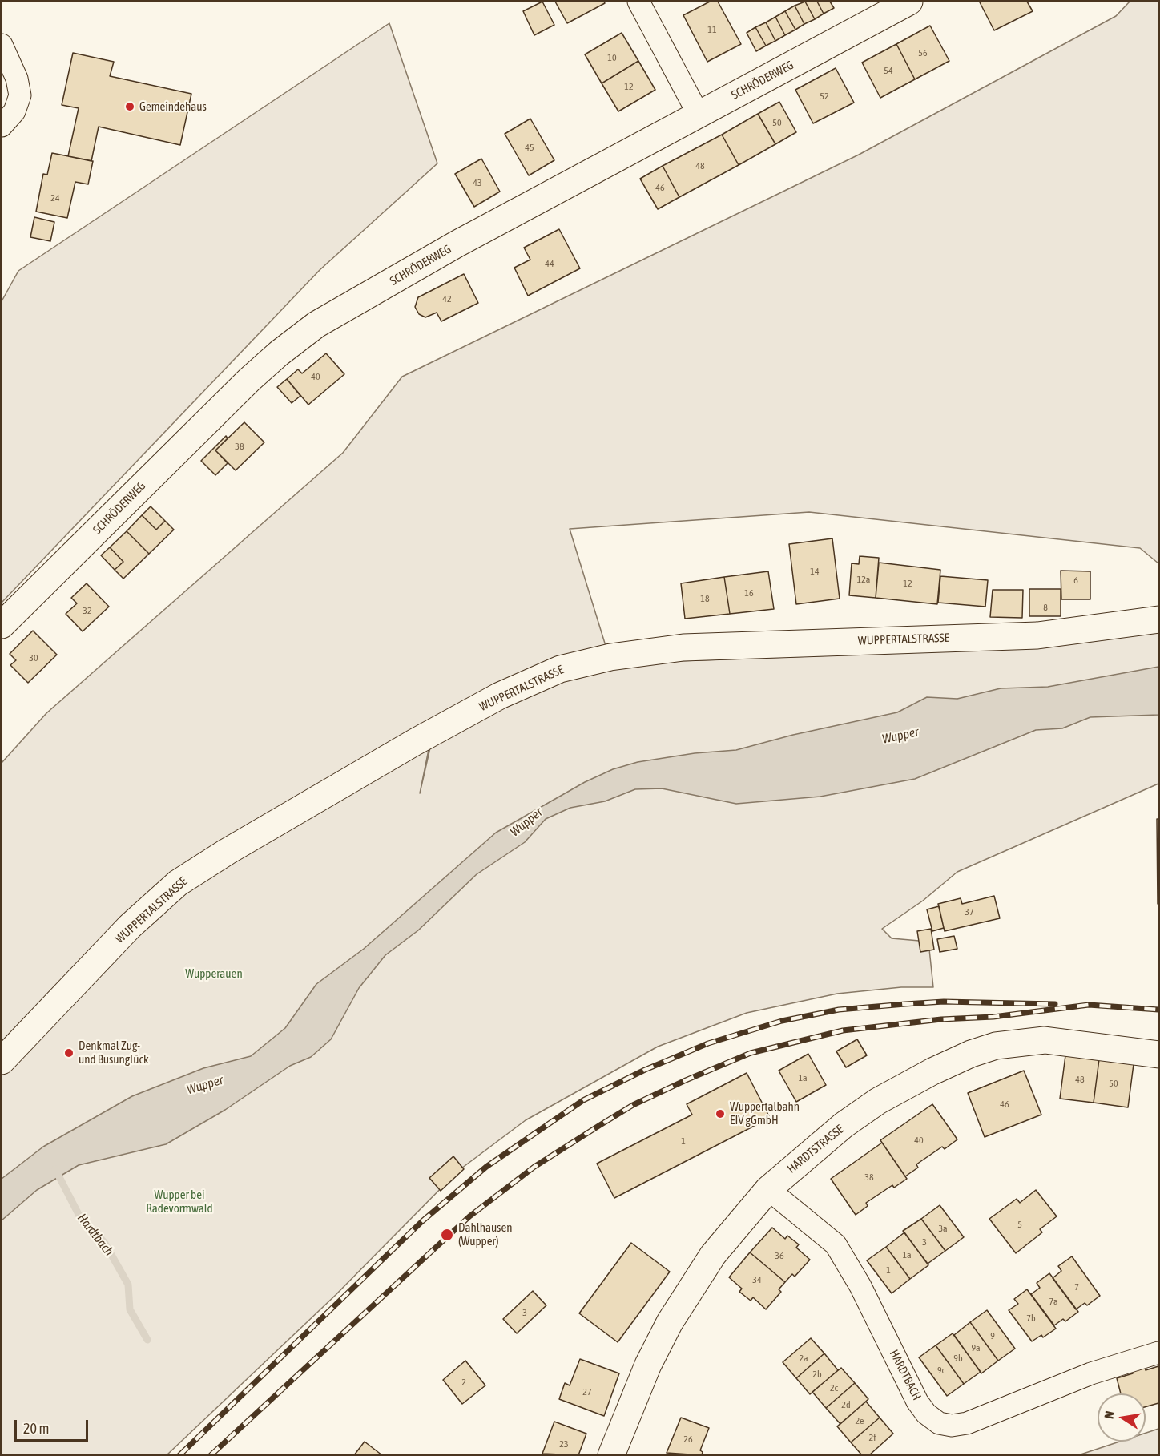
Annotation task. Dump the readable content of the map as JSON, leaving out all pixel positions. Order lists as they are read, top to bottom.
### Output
{
  "streets": {
    "main road": ["SCHRÖDERWEG", "WUPPERTALSTRASSE", "HARDTSTRASSE"],
    "street": ["HARDTBACH"]
  },
  "crossings": [
    ["HARDTSTRASSE", "HARDTBACH"]
  ],
  "water": ["Wupper", "Hardtbach"],
  "parks": ["Wupperauen", "Wupper bei Radevormwald"],
  "places": [
    "Gemeindehaus",
    "Denkmal Zug- und Busunglück",
    "Wuppertalbahn EIV gGmbH",
    "Dahlhausen (Wupper)"
  ],
  "house_numbers": [
    "11",
    "56",
    "10",
    "54",
    "12",
    "52",
    "50",
    "45",
    "48",
    "43",
    "46",
    "24",
    "44",
    "42",
    "40",
    "38",
    "14",
    "12a",
    "6",
    "12",
    "16",
    "18",
    "8",
    "32",
    "30",
    "37",
    "1a",
    "48",
    "50",
    "46",
    "40",
    "1",
    "38",
    "5",
    "3a",
    "3",
    "1a",
    "36",
    "1",
    "34",
    "7",
    "7a",
    "3",
    "7b",
    "9",
    "9a",
    "2a",
    "9b",
    "9c",
    "2b",
    "2",
    "2c",
    "27",
    "2d",
    "2e",
    "2f",
    "26",
    "23"
  ],
  "scale_bar": "20 m",
  "north": "left"
}
